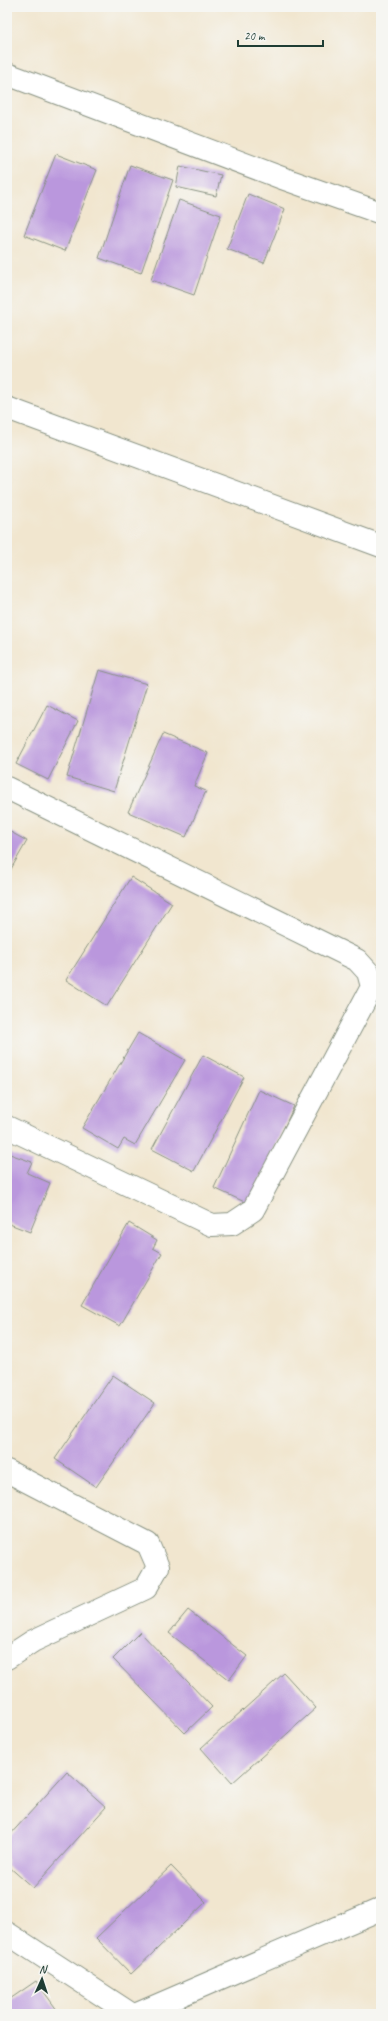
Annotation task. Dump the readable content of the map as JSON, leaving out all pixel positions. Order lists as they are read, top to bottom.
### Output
{
  "scale_bar": "20 m",
  "north": "top"
}
